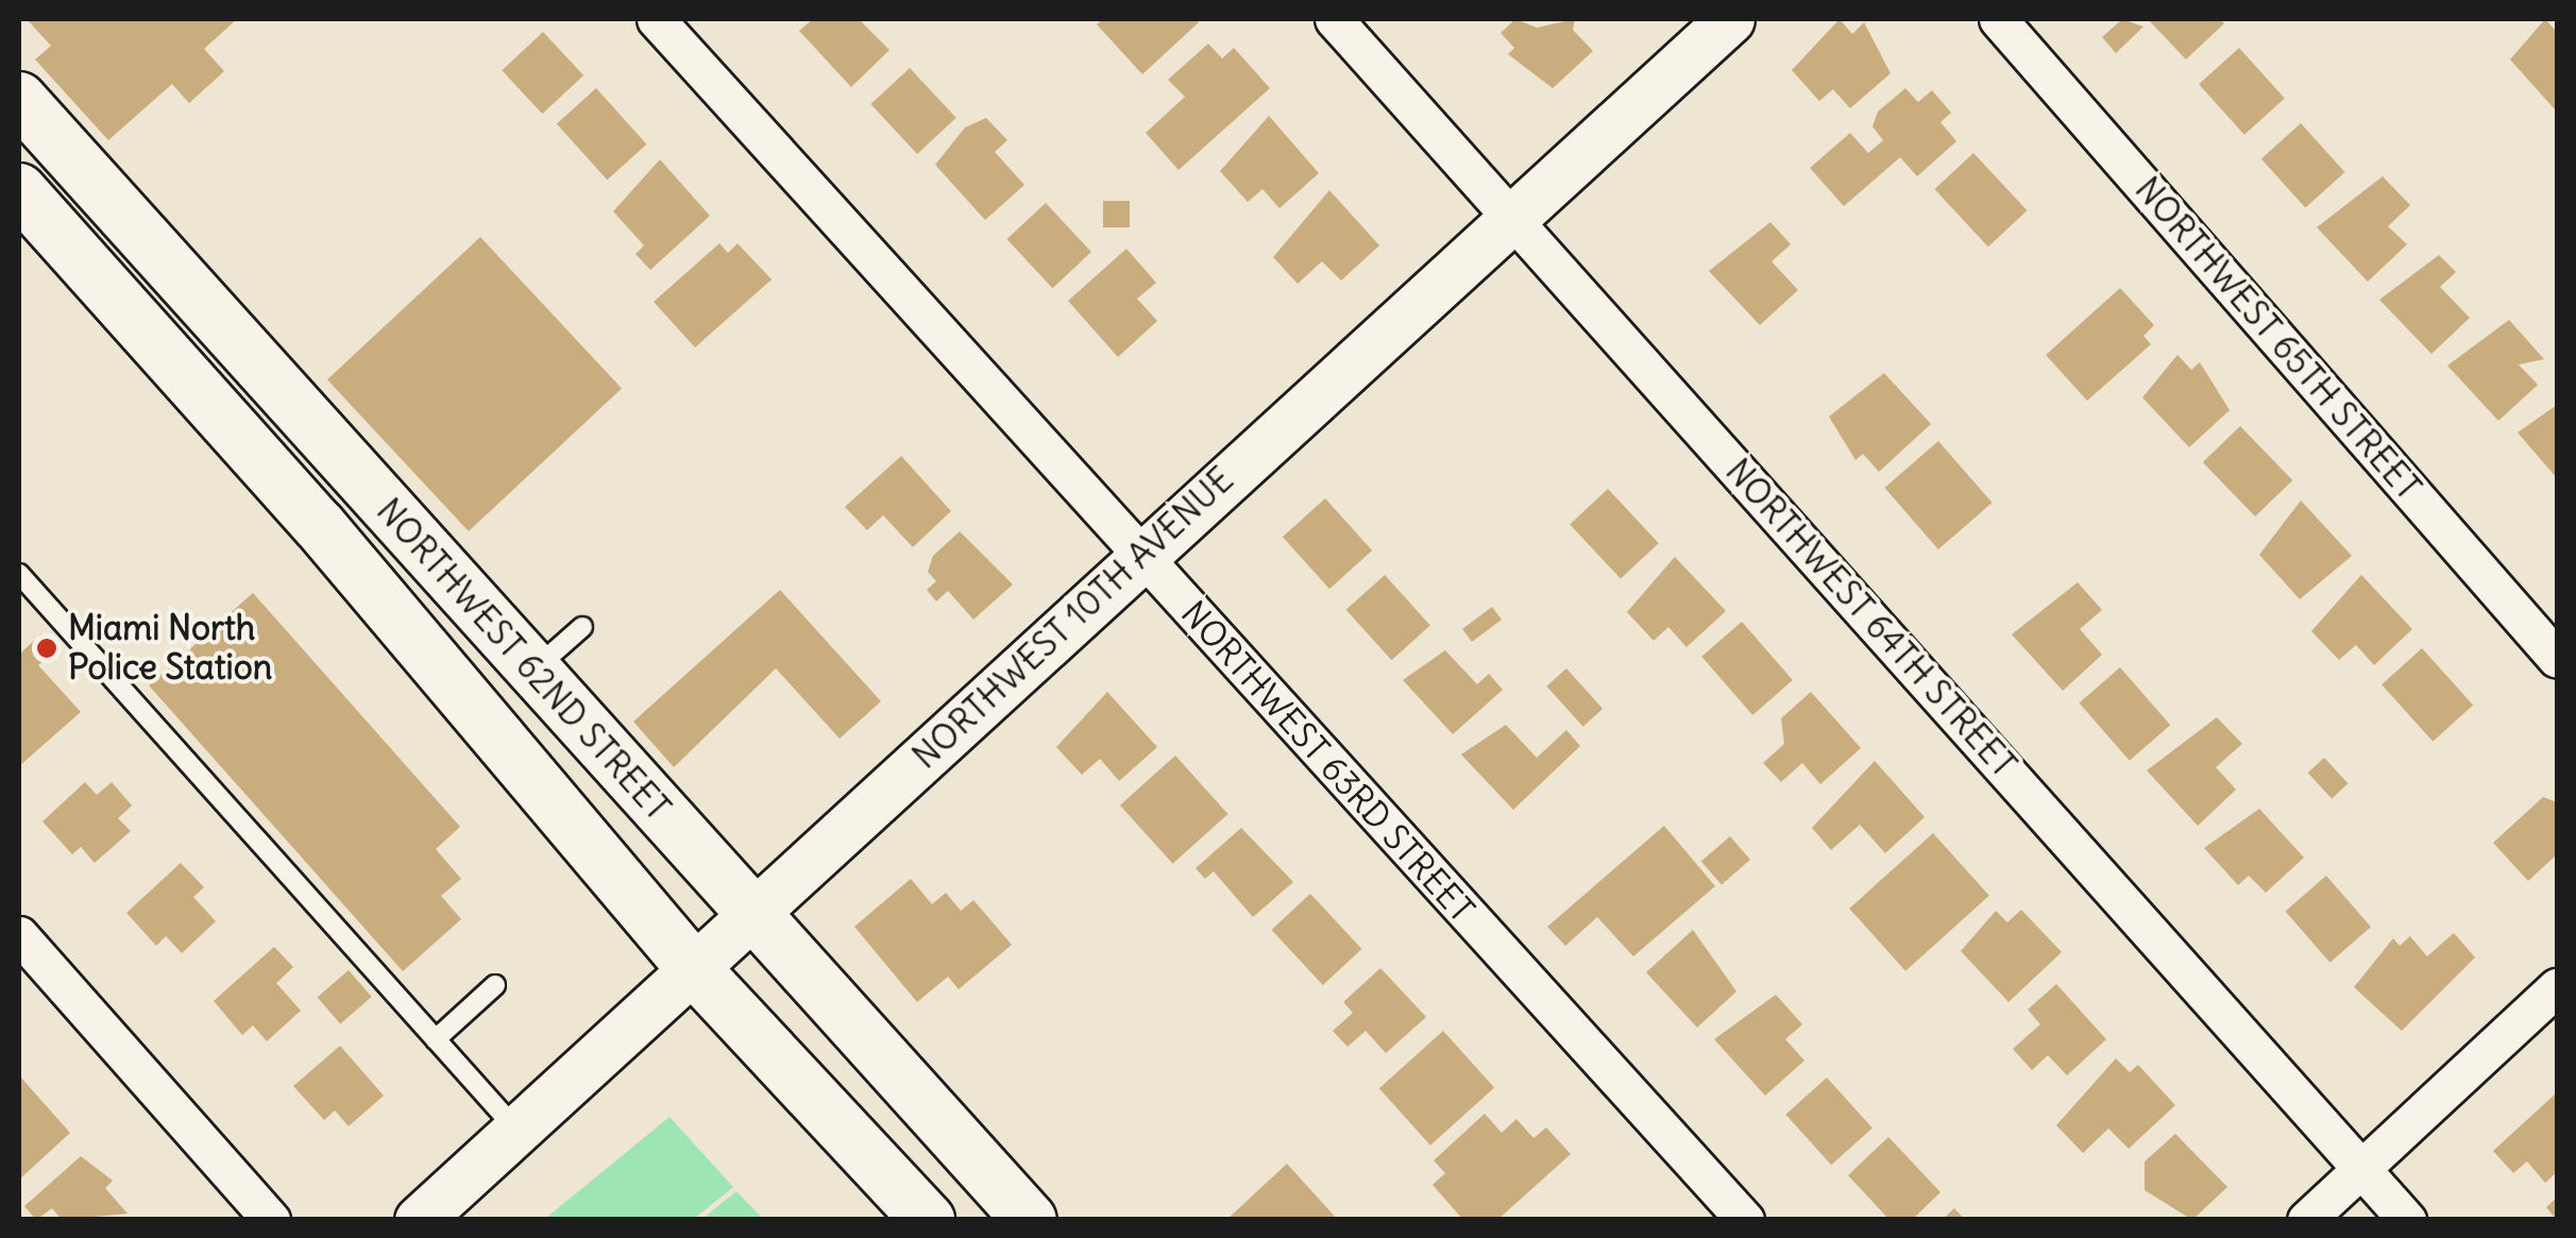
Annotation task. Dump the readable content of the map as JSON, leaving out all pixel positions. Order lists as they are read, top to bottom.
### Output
{
  "streets": {
    "main road": ["NORTHWEST 62ND STREET"],
    "street": [
      "NORTHWEST 65TH STREET",
      "NORTHWEST 10TH AVENUE",
      "NORTHWEST 64TH STREET",
      "NORTHWEST 63RD STREET"
    ]
  },
  "crossings": [
    ["NORTHWEST 10TH AVENUE", "NORTHWEST 64TH STREET"],
    ["NORTHWEST 10TH AVENUE", "NORTHWEST 62ND STREET"],
    ["NORTHWEST 10TH AVENUE", "NORTHWEST 63RD STREET"]
  ],
  "places": ["Miami North Police Station"]
}
